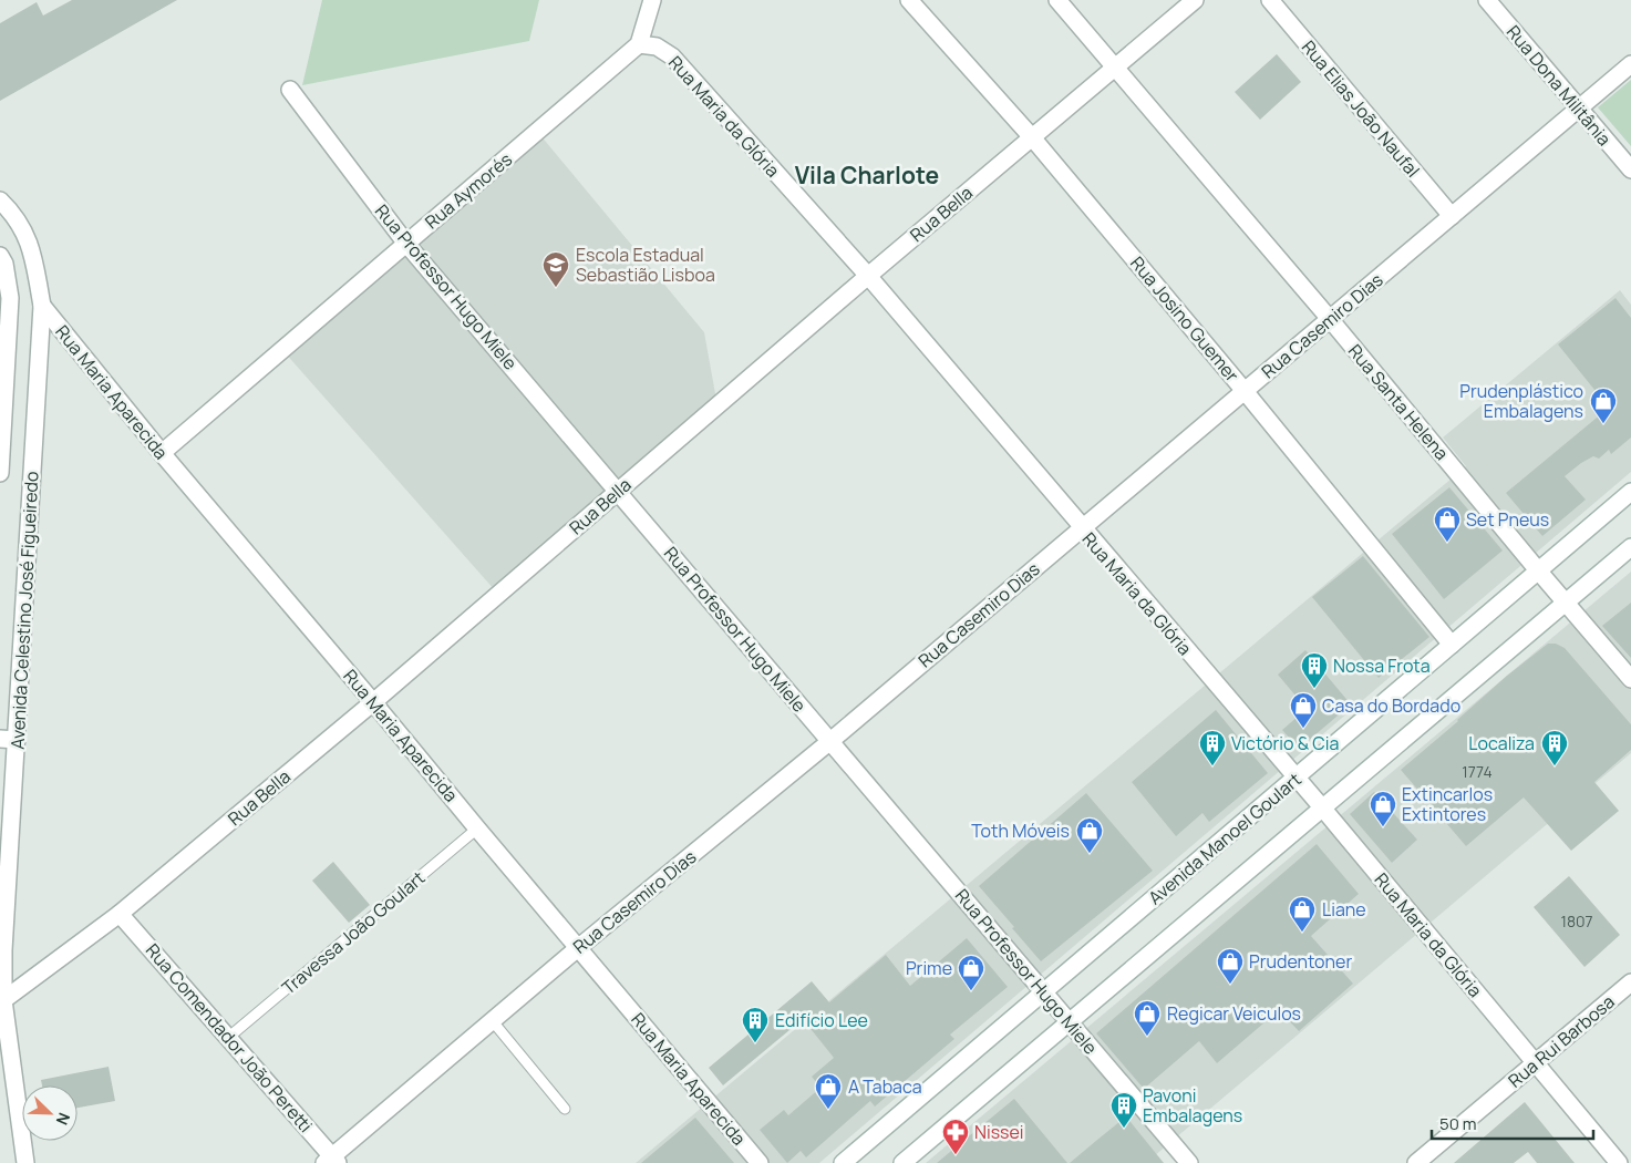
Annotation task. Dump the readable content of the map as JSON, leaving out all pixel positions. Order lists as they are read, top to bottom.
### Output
{
  "streets": {
    "street": [
      "Rua Dona Militânia",
      "Rua Elias João Naufal",
      "Rua Maria da Glória",
      "Rua Aymorés",
      "Rua Bella",
      "Rua Professor Hugo Miele",
      "Rua Josino Guemer",
      "Rua Casemiro Dias",
      "Rua Maria Aparecida",
      "Rua Santa Helena",
      "Avenida Celestino José Figueiredo",
      "Avenida Manoel Goulart",
      "Rua Comendador João Peretti",
      "Rua Rui Barbosa"
    ],
    "lane": ["Travessa João Goulart"]
  },
  "crossings": [
    ["Rua Dona Militânia", "Rua Casemiro Dias"],
    ["Rua Elias João Naufal", "Rua Casemiro Dias"],
    ["Rua Maria da Glória", "Rua Aymorés"],
    ["Rua Maria da Glória", "Rua Bella"],
    ["Rua Maria da Glória", "Rua Casemiro Dias"],
    ["Rua Maria da Glória", "Avenida Manoel Goulart"],
    ["Rua Maria da Glória", "Rua Rui Barbosa"],
    ["Rua Aymorés", "Rua Professor Hugo Miele"],
    ["Rua Aymorés", "Rua Maria Aparecida"],
    ["Rua Bella", "Rua Professor Hugo Miele"],
    ["Rua Bella", "Rua Josino Guemer"],
    ["Rua Bella", "Rua Maria Aparecida"],
    ["Rua Bella", "Rua Santa Helena"],
    ["Rua Bella", "Avenida Celestino José Figueiredo"],
    ["Rua Bella", "Rua Comendador João Peretti"],
    ["Rua Professor Hugo Miele", "Rua Casemiro Dias"],
    ["Rua Professor Hugo Miele", "Avenida Manoel Goulart"],
    ["Rua Josino Guemer", "Rua Casemiro Dias"],
    ["Rua Josino Guemer", "Avenida Manoel Goulart"],
    ["Rua Casemiro Dias", "Rua Maria Aparecida"],
    ["Rua Casemiro Dias", "Rua Santa Helena"],
    ["Rua Casemiro Dias", "Rua Comendador João Peretti"],
    ["Rua Maria Aparecida", "Avenida Celestino José Figueiredo"],
    ["Rua Maria Aparecida", "Travessa João Goulart"],
    ["Rua Santa Helena", "Avenida Manoel Goulart"],
    ["Travessa João Goulart", "Rua Comendador João Peretti"]
  ],
  "districts": ["Vila Charlote"],
  "places": {
    "school or university": ["Escola Estadual Sebastião Lisboa"],
    "shop": [
      "Prudenplástico Embalagens",
      "Set Pneus",
      "Casa do Bordado",
      "Extincarlos Extintores",
      "Toth Móveis",
      "Liane",
      "Prudentoner",
      "Prime",
      "Regicar Veiculos",
      "A Tabaca"
    ],
    "building": [
      "Nossa Frota",
      "Victório & Cia",
      "Localiza",
      "Edifício Lee",
      "Pavoni Embalagens"
    ],
    "pharmacy": ["Nissei"]
  },
  "house_numbers": ["1774", "1807"],
  "scale_bar": "50 m",
  "north": "bottom right"
}
